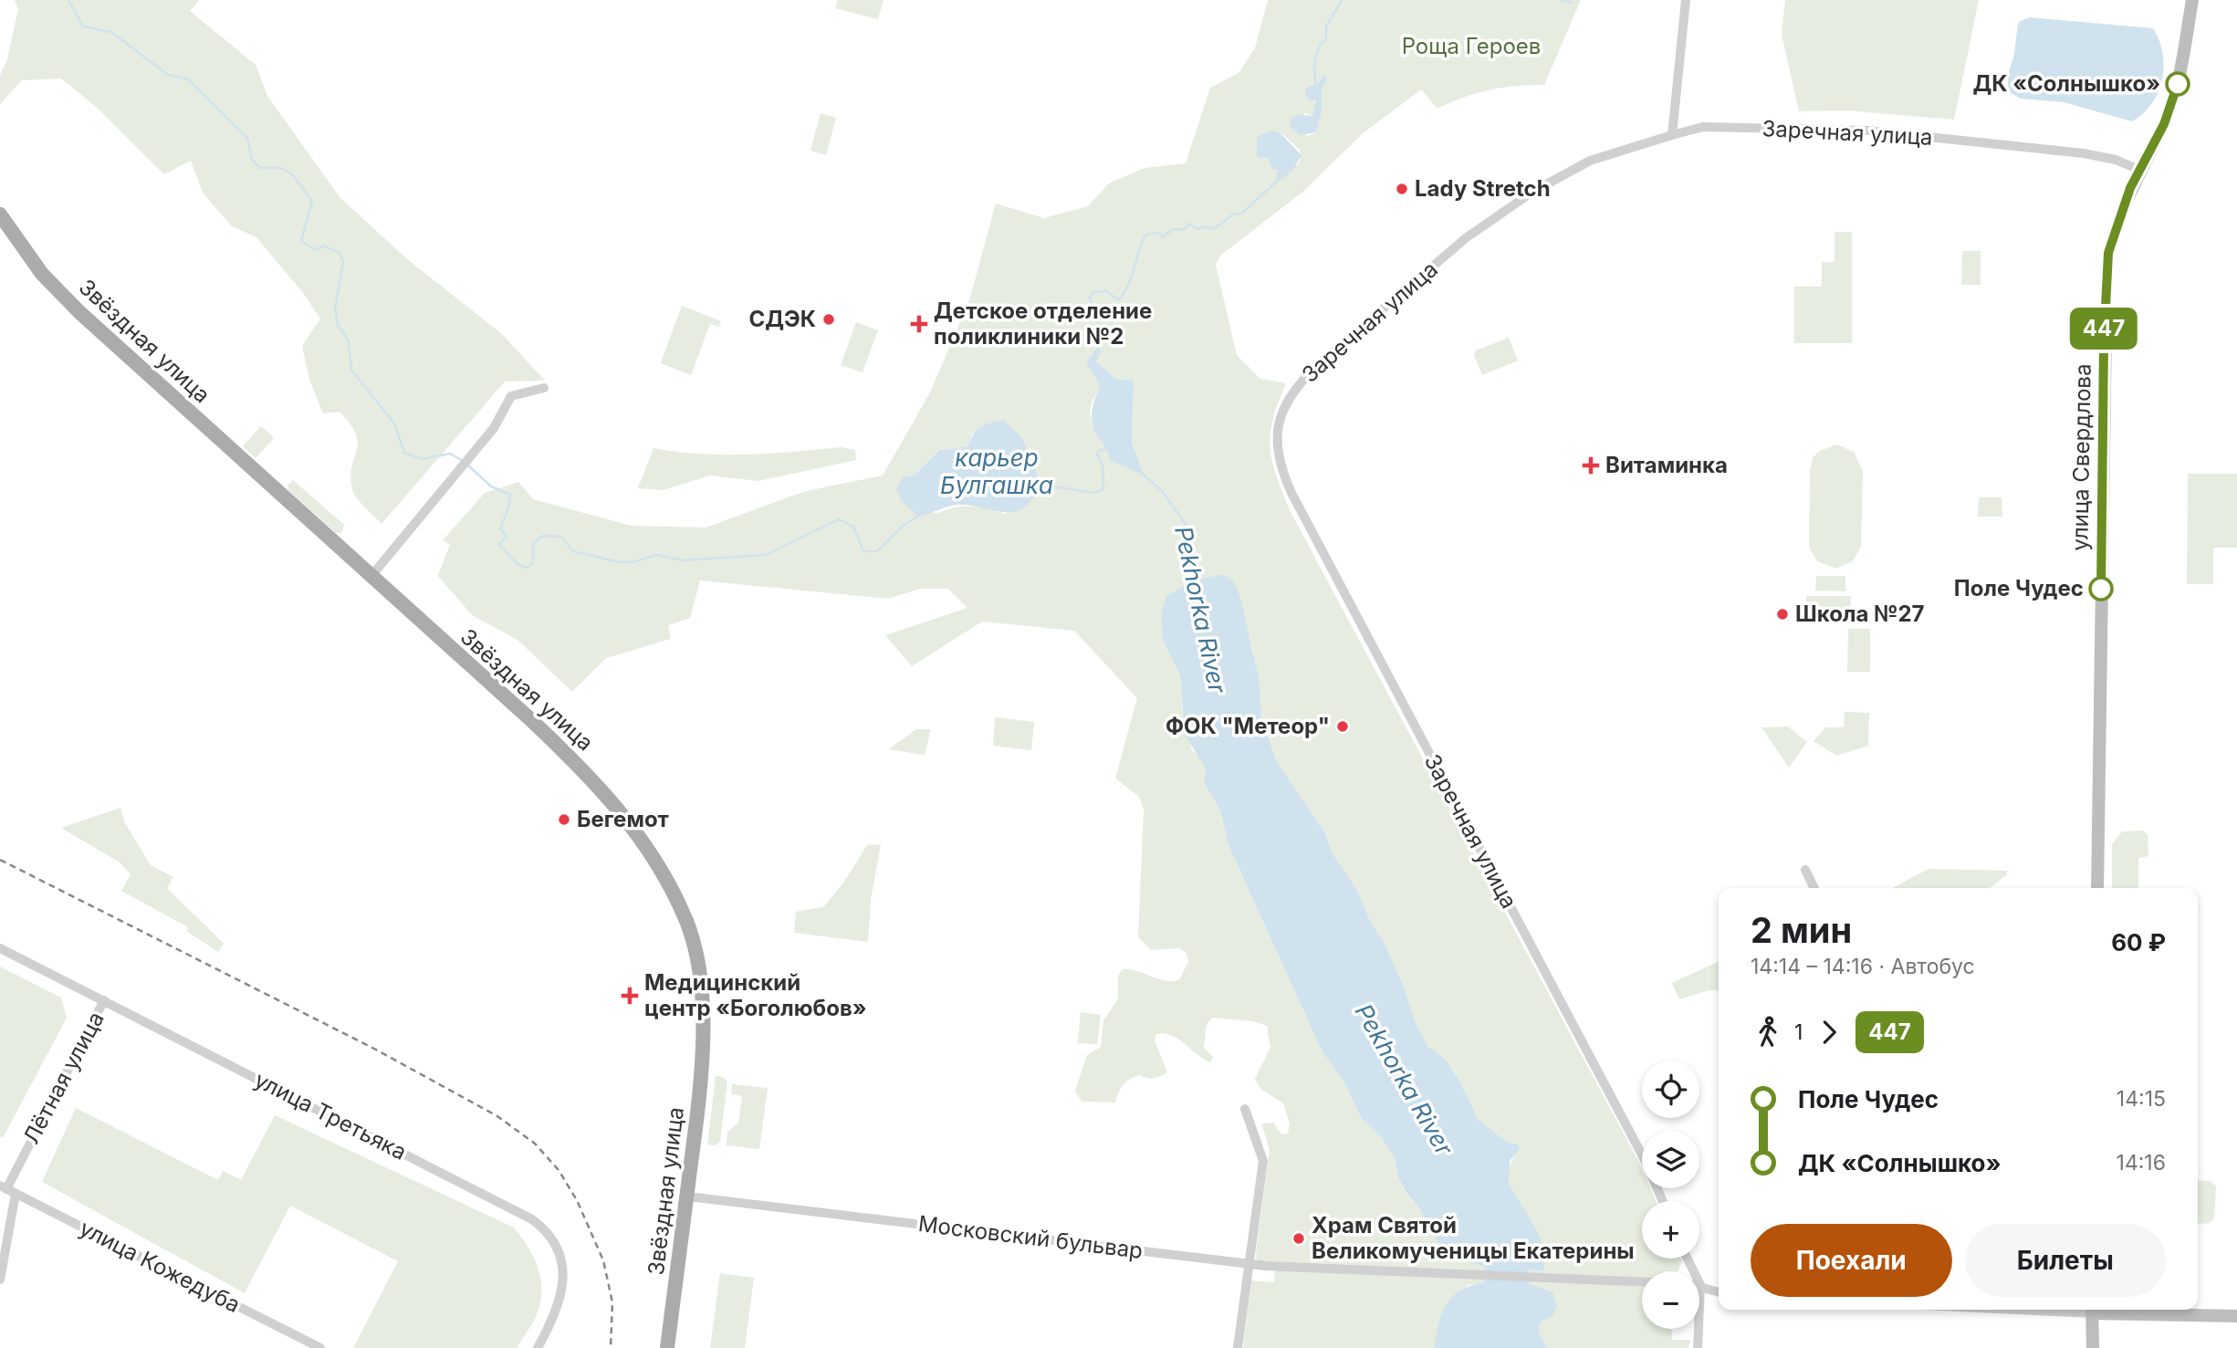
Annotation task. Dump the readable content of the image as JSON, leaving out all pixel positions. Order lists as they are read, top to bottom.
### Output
{
  "streets": {
    "main road": ["Звёздная улица", "улица Свердлова"],
    "street": [
      "Заречная улица",
      "Лётная улица",
      "улица Третьяка",
      "Московский бульвар",
      "улица Кожедуба"
    ]
  },
  "crossings": [
    ["Заречная улица", "улица Свердлова"],
    ["Звёздная улица", "Московский бульвар"],
    ["Лётная улица", "улица Третьяка"],
    ["Лётная улица", "улица Кожедуба"]
  ],
  "water": ["карьер Булгашка", "Pekhorka River"],
  "parks": ["Роща Героев"],
  "places": {
    "other": [
      "ДК «Солнышко»",
      "Lady Stretch",
      "СДЭК",
      "Поле Чудес",
      "Школа №27",
      "ФОК \"Метеор\"",
      "Бегемот",
      "Храм Святой Великомученицы Екатерины"
    ],
    "health": ["Детское отделение поликлиники №2", "Витаминка", "Медицинский центр «Боголюбов»"]
  },
  "lines": ["bus line 447"],
  "page": {
    "on_map": "447",
    "heading": ["2 мин", "14:14 – 14:16 · Автобус", "60 ₽"],
    "legs": ["1", "447"],
    "map_buttons": ["+", "−"],
    "list": [
      {
        "name": "Поле Чудес",
        "value": "14:15"
      },
      {
        "name": "ДК «Солнышко»",
        "value": "14:16"
      }
    ],
    "buttons": ["Поехали", "Билеты"]
  }
}
